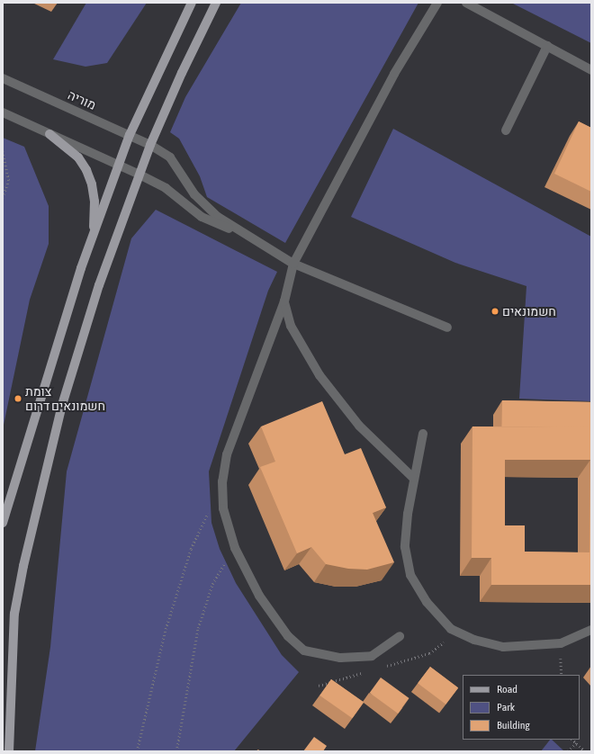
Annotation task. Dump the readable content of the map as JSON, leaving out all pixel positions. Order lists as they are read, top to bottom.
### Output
{
  "streets": {
    "street": ["מוריה"]
  },
  "places": ["חשמונאים", "צומת חשמונאים דרום"],
  "legend": ["Road", "Park", "Building"]
}
